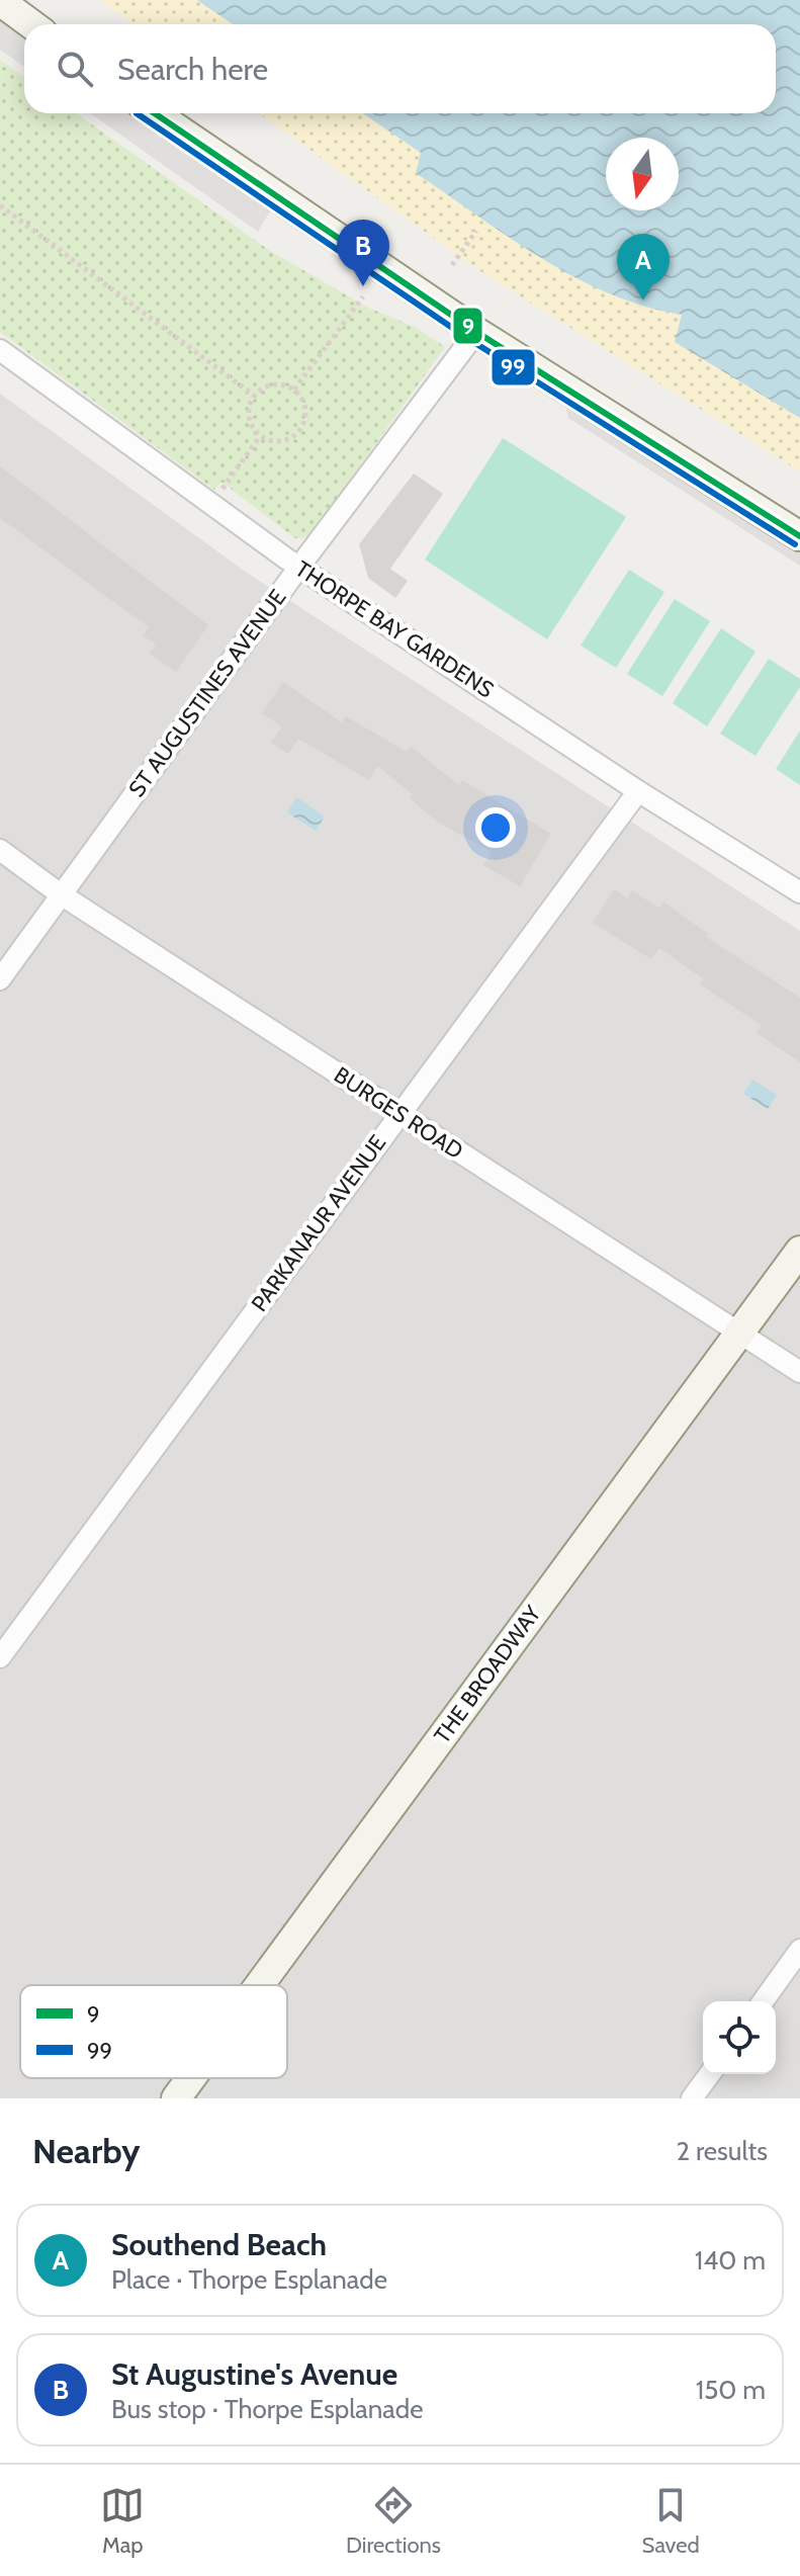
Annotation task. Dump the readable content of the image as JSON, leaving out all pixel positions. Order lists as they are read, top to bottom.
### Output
{
  "streets": {
    "street": [
      "THORPE BAY GARDENS",
      "ST AUGUSTINES AVENUE",
      "BURGES ROAD",
      "PARKANAUR AVENUE",
      "THE BROADWAY"
    ]
  },
  "crossings": [
    ["THORPE BAY GARDENS", "ST AUGUSTINES AVENUE"],
    ["THORPE BAY GARDENS", "PARKANAUR AVENUE"],
    ["ST AUGUSTINES AVENUE", "BURGES ROAD"],
    ["BURGES ROAD", "PARKANAUR AVENUE"],
    ["BURGES ROAD", "THE BROADWAY"]
  ],
  "lines": ["transit line 9", "transit line 99"],
  "legend": ["9", "99"],
  "north": "bottom",
  "page": {
    "search": "Search here",
    "pins": ["B", "A"],
    "heading": ["Nearby", "2 results"],
    "list": [
      {
        "mark": "A",
        "name": "Southend Beach",
        "note": "Place · Thorpe Esplanade",
        "value": "140 m"
      },
      {
        "mark": "B",
        "name": "St Augustine's Avenue",
        "note": "Bus stop · Thorpe Esplanade",
        "value": "150 m"
      }
    ],
    "nav": ["Map", "Directions", "Saved"]
  }
}
